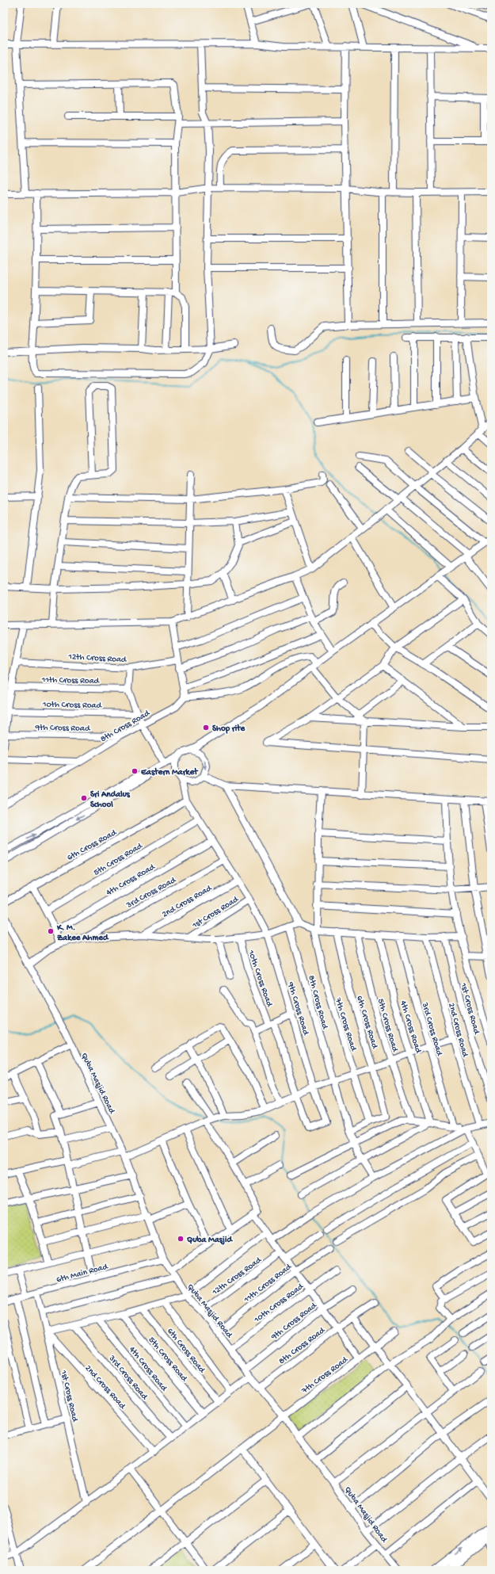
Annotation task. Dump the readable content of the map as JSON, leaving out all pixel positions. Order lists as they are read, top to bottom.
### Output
{
  "streets": {
    "street": [
      "12th Cross Road",
      "11th Cross Road",
      "10th Cross Road",
      "8th Cross Road",
      "9th Cross Road",
      "6th Cross Road",
      "5th Cross Road",
      "4th Cross Road",
      "3rd Cross Road",
      "2nd Cross Road",
      "1st Cross Road",
      "7th Cross Road",
      "Quba Masjid Road",
      "6th Main Road"
    ]
  },
  "crossings": [
    ["12th Cross Road", "Quba Masjid Road"],
    ["11th Cross Road", "Quba Masjid Road"],
    ["10th Cross Road", "9th Cross Road"],
    ["10th Cross Road", "Quba Masjid Road"],
    ["8th Cross Road", "9th Cross Road"],
    ["8th Cross Road", "Quba Masjid Road"],
    ["9th Cross Road", "6th Cross Road"],
    ["9th Cross Road", "5th Cross Road"],
    ["9th Cross Road", "4th Cross Road"],
    ["9th Cross Road", "3rd Cross Road"],
    ["9th Cross Road", "2nd Cross Road"],
    ["9th Cross Road", "1st Cross Road"],
    ["9th Cross Road", "Quba Masjid Road"],
    ["6th Cross Road", "7th Cross Road"],
    ["2nd Cross Road", "1st Cross Road"],
    ["1st Cross Road", "6th Main Road"],
    ["7th Cross Road", "Quba Masjid Road"],
    ["Quba Masjid Road", "6th Main Road"]
  ],
  "places": [
    "Shop rite",
    "Eastern Market",
    "Sri Andalus School",
    "K. M. Zakee Ahmed",
    "Quba Masjid"
  ]
}
